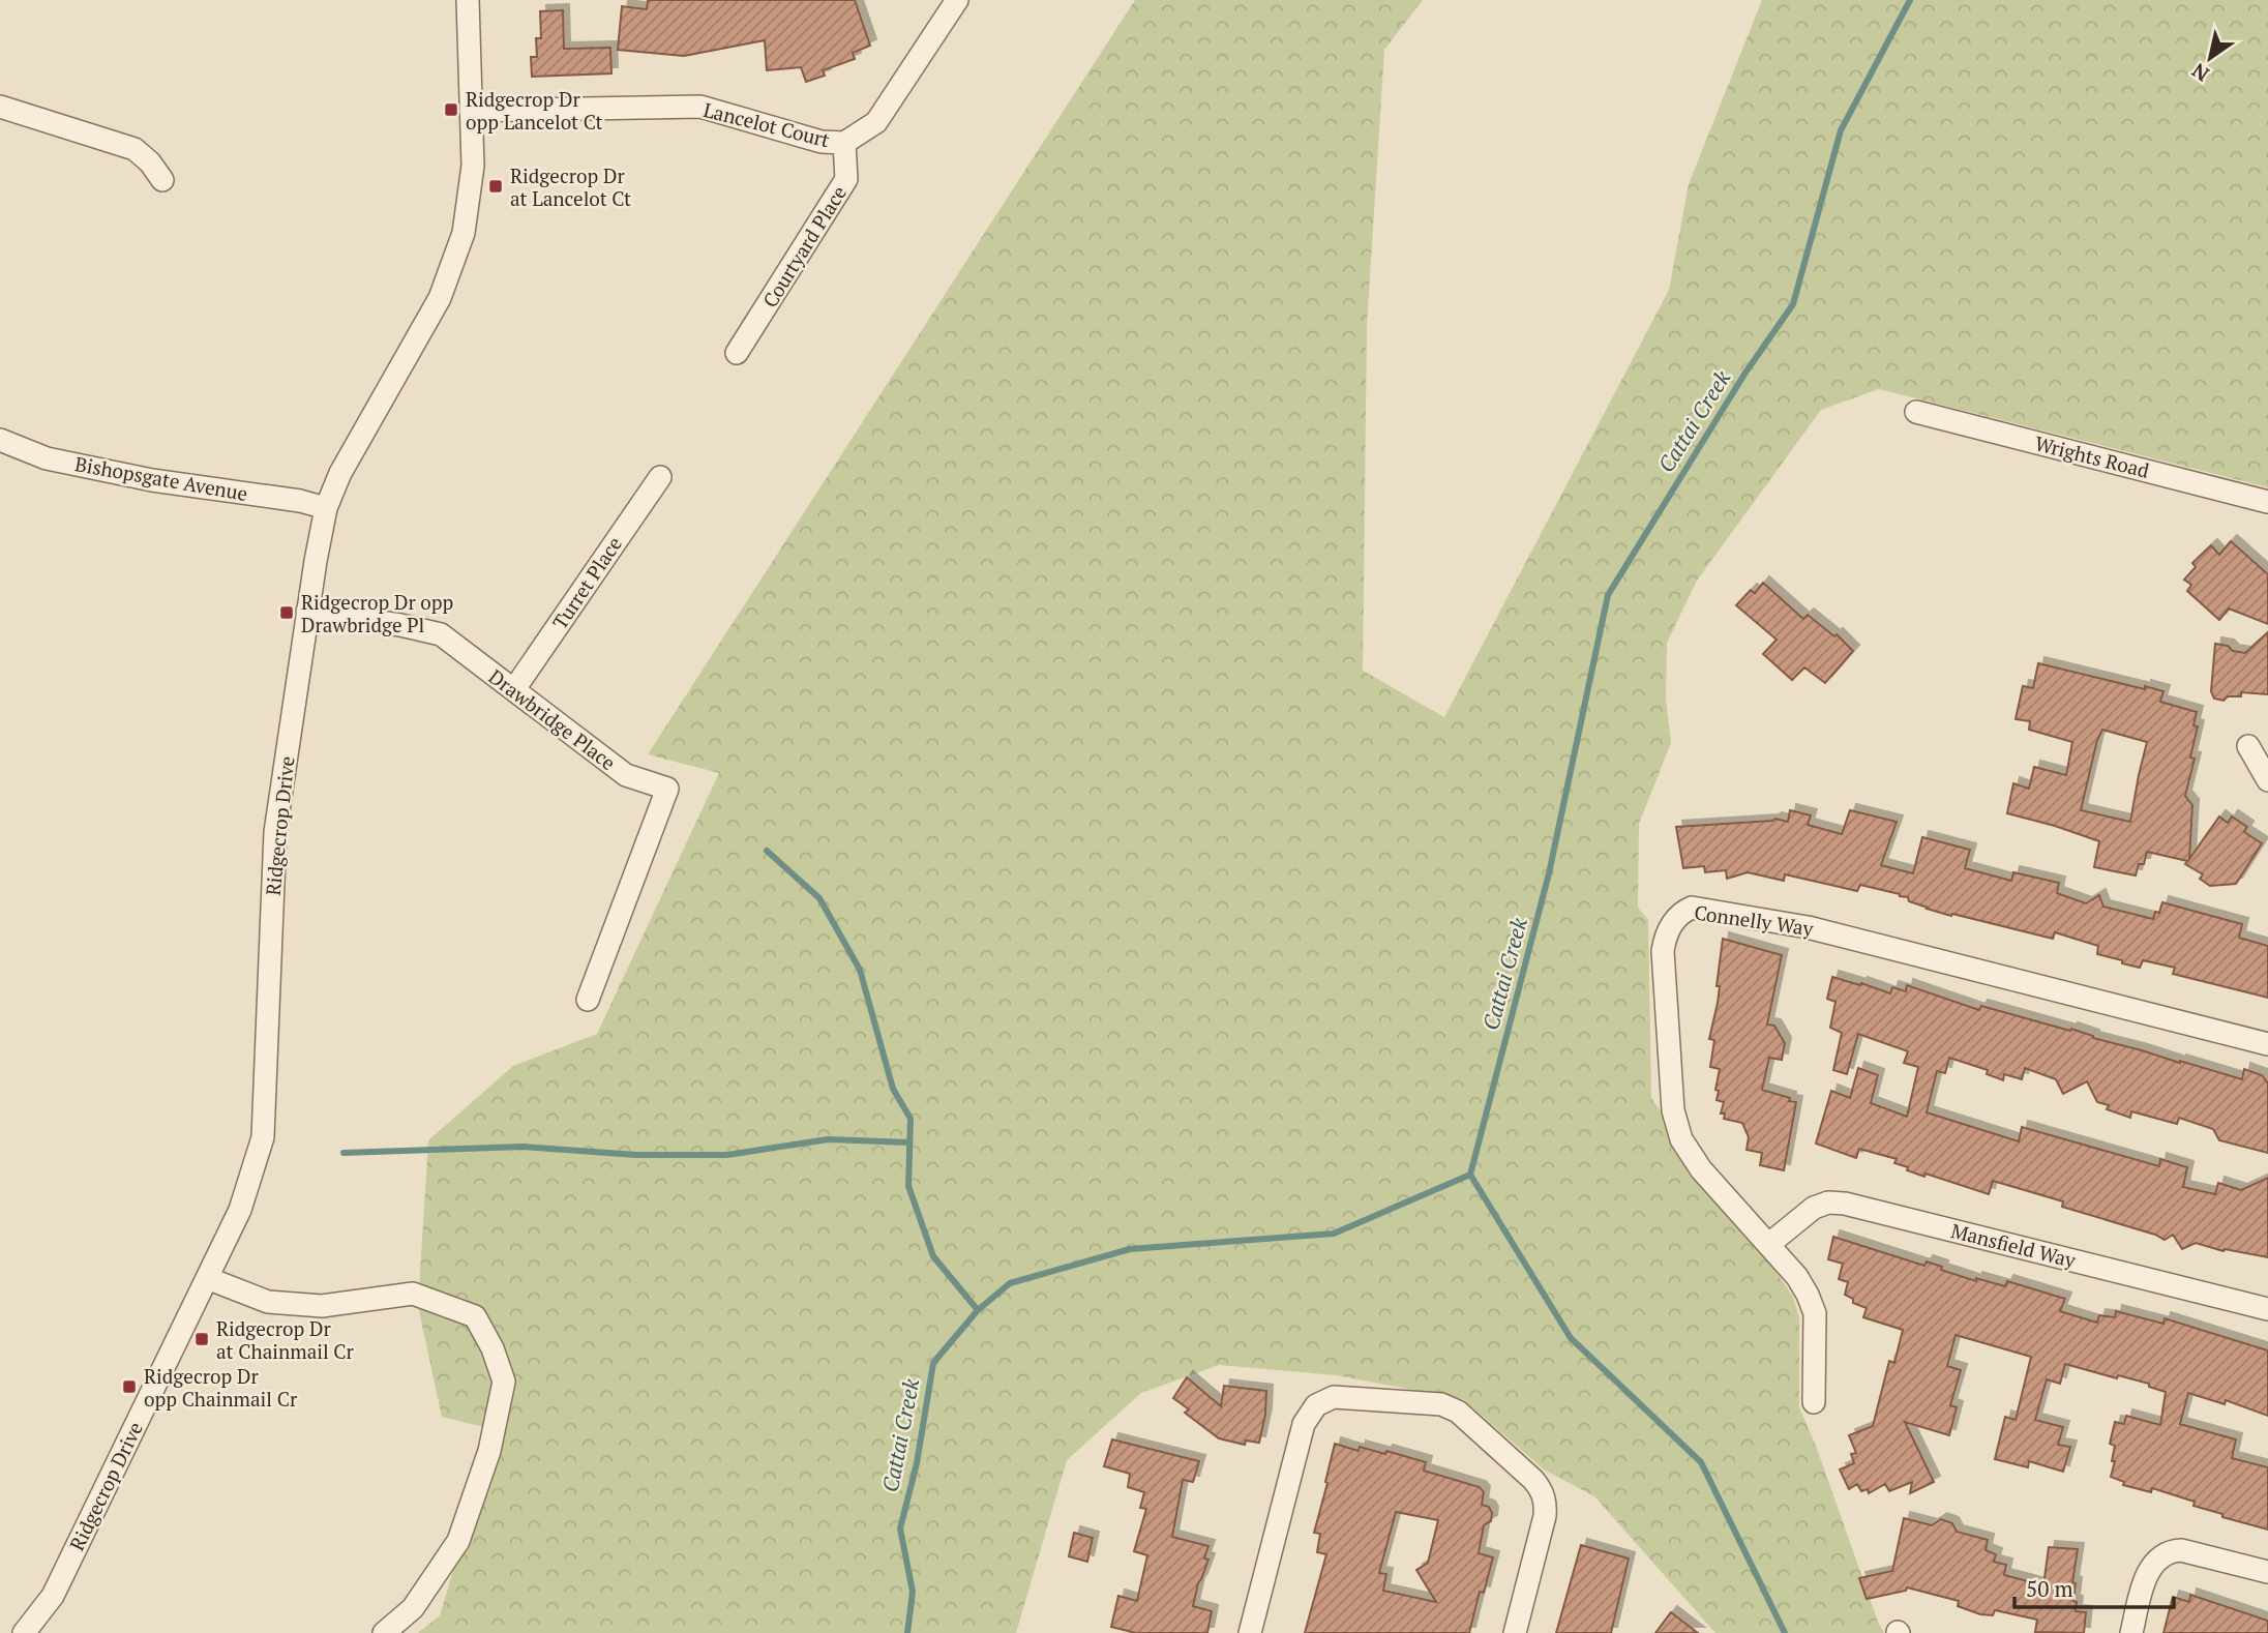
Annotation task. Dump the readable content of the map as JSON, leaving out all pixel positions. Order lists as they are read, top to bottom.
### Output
{
  "streets": {
    "street": [
      "Lancelot Court",
      "Courtyard Place",
      "Wrights Road",
      "Bishopsgate Avenue",
      "Turret Place",
      "Drawbridge Place",
      "Ridgecrop Drive",
      "Connelly Way",
      "Mansfield Way"
    ]
  },
  "crossings": [
    ["Lancelot Court", "Courtyard Place"],
    ["Lancelot Court", "Ridgecrop Drive"],
    ["Bishopsgate Avenue", "Ridgecrop Drive"],
    ["Turret Place", "Drawbridge Place"],
    ["Drawbridge Place", "Ridgecrop Drive"],
    ["Connelly Way", "Mansfield Way"]
  ],
  "water": ["Cattai Creek"],
  "places": {
    "transit": [
      "Ridgecrop Dr opp Lancelot Ct",
      "Ridgecrop Dr at Lancelot Ct",
      "Ridgecrop Dr opp Drawbridge Pl",
      "Ridgecrop Dr at Chainmail Cr",
      "Ridgecrop Dr opp Chainmail Cr"
    ]
  },
  "scale_bar": "50 m",
  "north": "bottom left"
}
